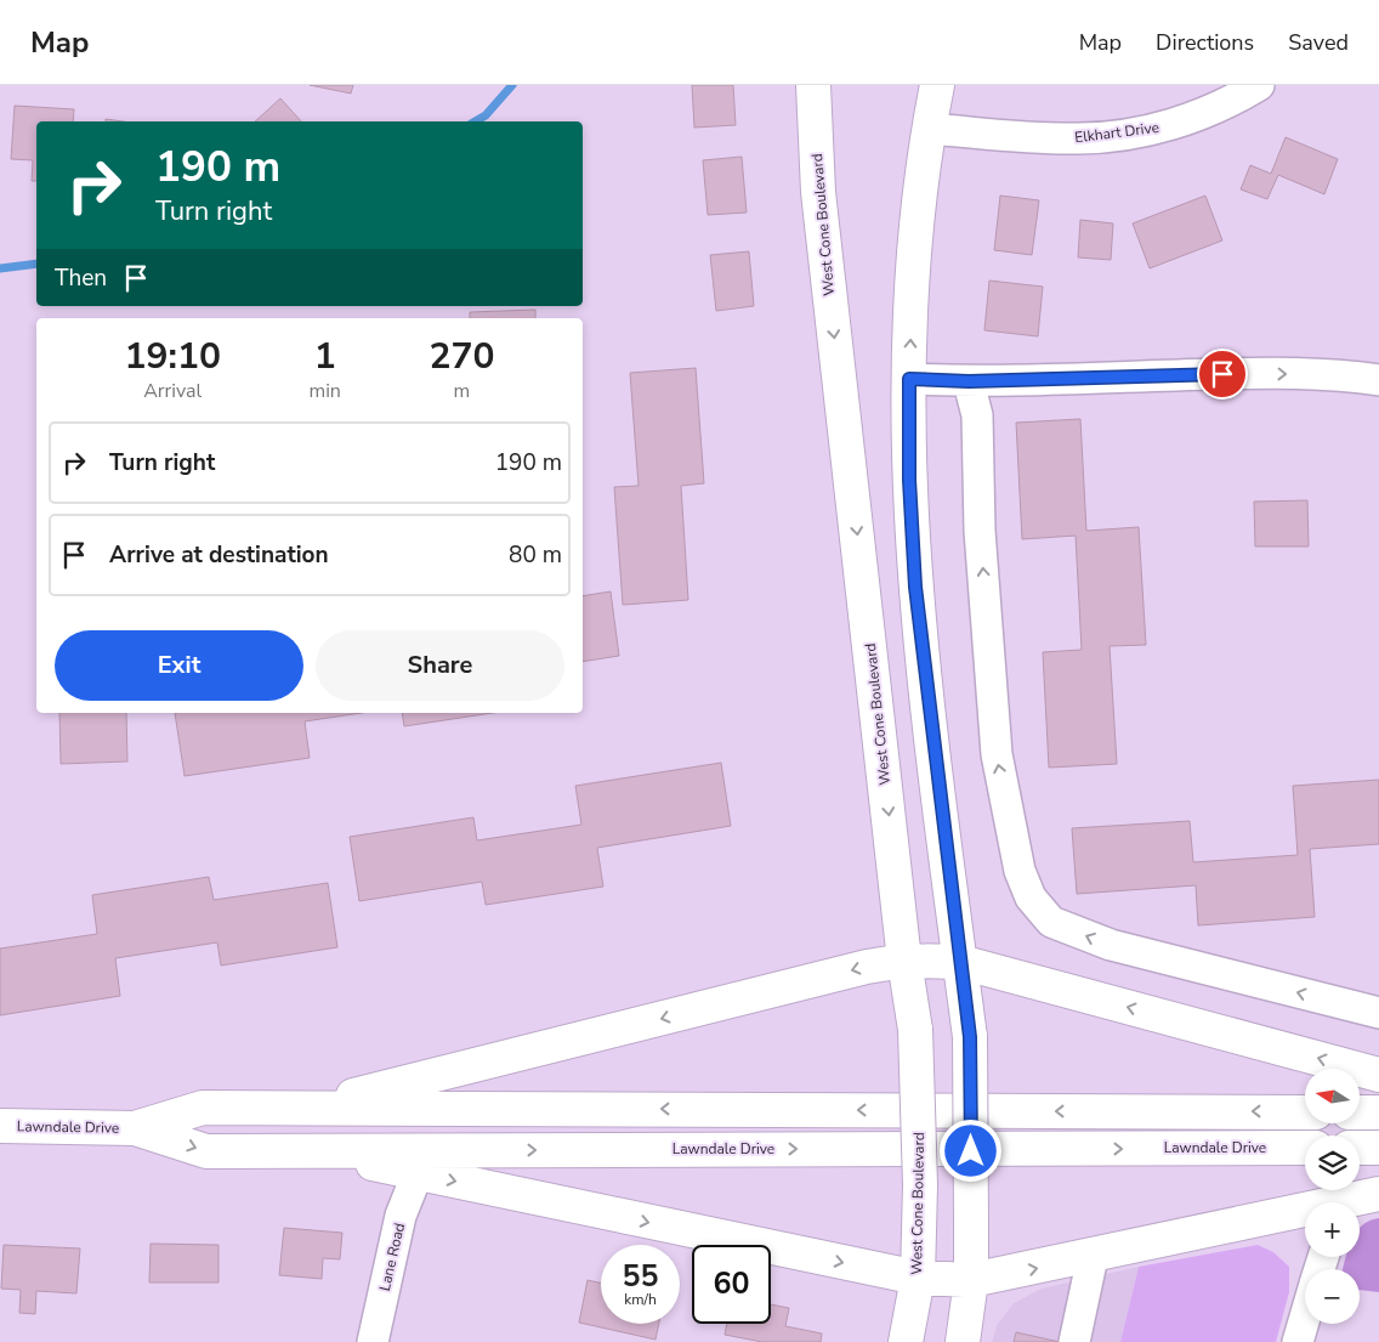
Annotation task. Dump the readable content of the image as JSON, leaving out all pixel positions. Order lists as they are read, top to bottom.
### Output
{
  "streets": {
    "main road": ["West Cone Boulevard", "Lawndale Drive"],
    "street": ["Elkhart Drive", "Lane Road"]
  },
  "north": "left",
  "page": {
    "header": "Map",
    "nav": ["Map", "Directions", "Saved"],
    "turn": ["190 m", "Turn right"],
    "then": "Then",
    "eta": [
      "19:10",
      "Arrival",
      "1",
      "min",
      "270",
      "m"
    ],
    "list": [
      {
        "name": "Turn right",
        "value": "190 m"
      },
      {
        "name": "Arrive at destination",
        "value": "80 m"
      }
    ],
    "buttons": ["Exit", "Share"],
    "map_buttons": ["+", "−"],
    "speed": "55 km/h",
    "limit": "60"
  }
}
